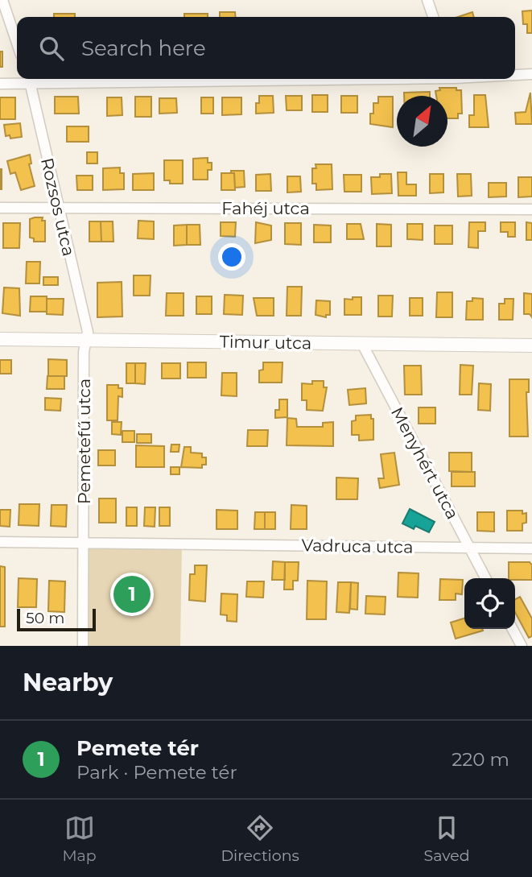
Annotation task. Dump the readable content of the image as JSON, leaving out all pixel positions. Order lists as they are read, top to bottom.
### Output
{
  "streets": {
    "street": [
      "Rozsos utca",
      "Fahéj utca",
      "Timur utca",
      "Pemetefű utca",
      "Menyhért utca",
      "Vadruca utca"
    ]
  },
  "crossings": [
    ["Rozsos utca", "Fahéj utca"],
    ["Rozsos utca", "Timur utca"],
    ["Rozsos utca", "Pemetefű utca"],
    ["Timur utca", "Pemetefű utca"],
    ["Timur utca", "Menyhért utca"],
    ["Pemetefű utca", "Vadruca utca"],
    ["Menyhért utca", "Vadruca utca"]
  ],
  "scale_bar": "50 m",
  "north": "top right",
  "page": {
    "search": "Search here",
    "pins": "1",
    "scale": "50 m",
    "heading": "Nearby",
    "list": [
      {
        "mark": "1",
        "name": "Pemete tér",
        "note": "Park · Pemete tér",
        "value": "220 m"
      }
    ],
    "nav": ["Map", "Directions", "Saved"]
  }
}
